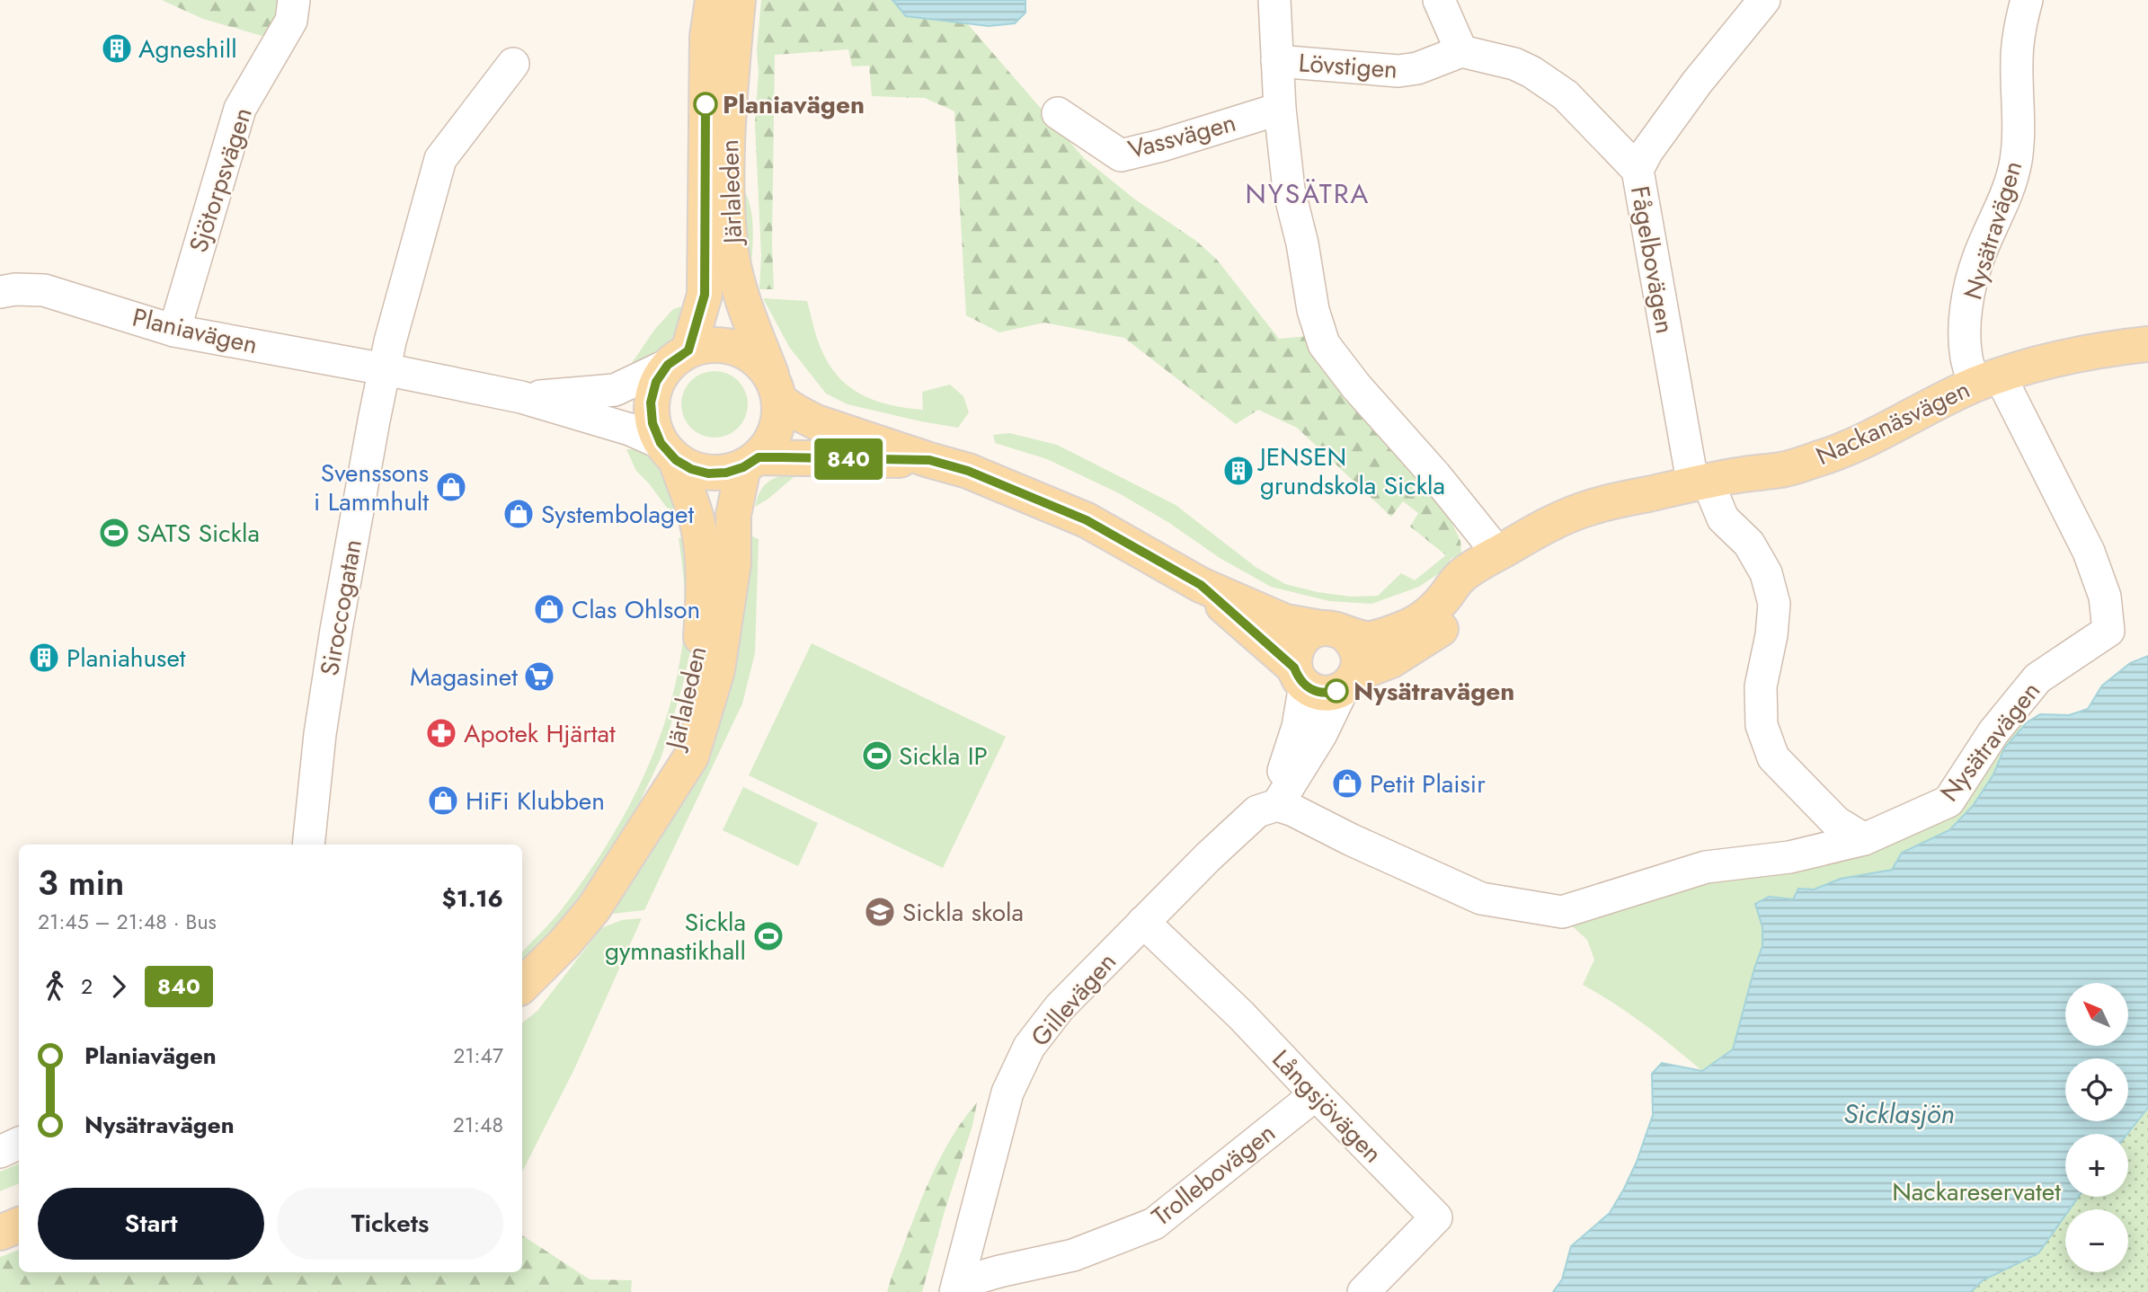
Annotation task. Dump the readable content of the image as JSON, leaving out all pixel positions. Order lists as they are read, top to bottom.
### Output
{
  "streets": {
    "main road": ["Järlaleden", "Nackanäsvägen"],
    "street": [
      "Lövstigen",
      "Vassvägen",
      "Sjötorpsvägen",
      "Nysätravägen",
      "Fågelbovägen",
      "Planiavägen",
      "Siroccogatan",
      "Gillevägen",
      "Långsjövägen",
      "Trollebovägen"
    ]
  },
  "crossings": [
    ["Sjötorpsvägen", "Planiavägen"],
    ["Järlaleden", "Planiavägen"],
    ["Nysätravägen", "Fågelbovägen"],
    ["Nysätravägen", "Nackanäsvägen"],
    ["Nysätravägen", "Gillevägen"],
    ["Fågelbovägen", "Nackanäsvägen"],
    ["Planiavägen", "Siroccogatan"],
    ["Gillevägen", "Långsjövägen"],
    ["Gillevägen", "Trollebovägen"],
    ["Långsjövägen", "Trollebovägen"]
  ],
  "districts": ["NYSÄTRA"],
  "water": ["Sicklasjön"],
  "parks": ["Nackareservatet"],
  "places": {
    "building": ["Agneshill", "JENSEN grundskola Sickla", "Planiahuset"],
    "other": ["Planiavägen", "Nysätravägen"],
    "shop": [
      "Svenssons i Lammhult",
      "Systembolaget",
      "Clas Ohlson",
      "Petit Plaisir",
      "HiFi Klubben"
    ],
    "sports": ["SATS Sickla", "Sickla IP", "Sickla gymnastikhall"],
    "supermarket": ["Magasinet"],
    "pharmacy": ["Apotek Hjärtat"],
    "school or university": ["Sickla skola"]
  },
  "lines": ["bus line 840"],
  "north": "top left",
  "page": {
    "on_map": "840",
    "heading": ["3 min", "21:45 – 21:48 · Bus", "$1.16"],
    "legs": ["2", "840"],
    "map_buttons": ["+", "−"],
    "list": [
      {
        "name": "Planiavägen",
        "value": "21:47"
      },
      {
        "name": "Nysätravägen",
        "value": "21:48"
      }
    ],
    "buttons": ["Start", "Tickets"]
  }
}
